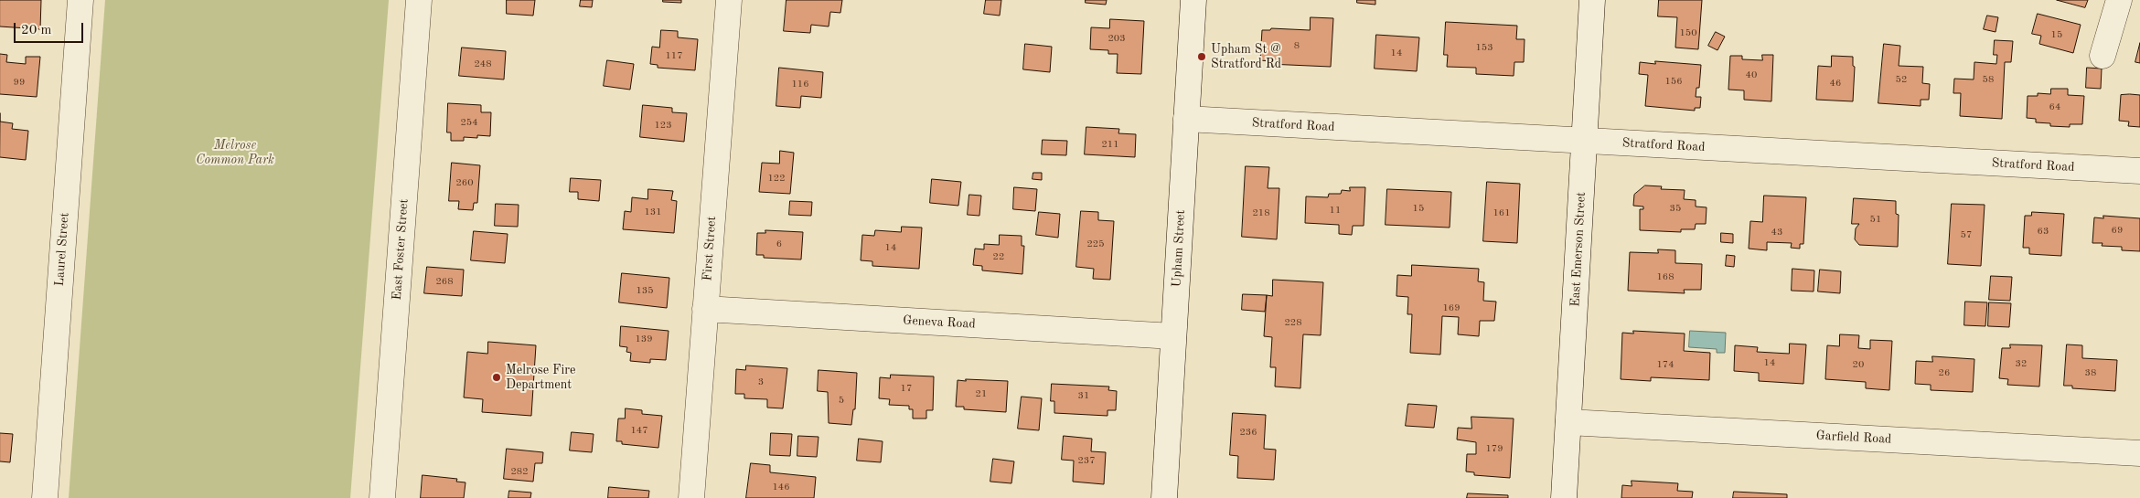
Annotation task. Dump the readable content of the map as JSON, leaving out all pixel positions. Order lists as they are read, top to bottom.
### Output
{
  "streets": {
    "street": [
      "Stratford Road",
      "First Street",
      "Upham Street",
      "Laurel Street",
      "East Foster Street",
      "East Emerson Street",
      "Geneva Road",
      "Garfield Road"
    ]
  },
  "crossings": [
    ["Stratford Road", "Upham Street"],
    ["Stratford Road", "East Emerson Street"],
    ["First Street", "Geneva Road"],
    ["Upham Street", "Geneva Road"],
    ["East Emerson Street", "Garfield Road"]
  ],
  "parks": ["Melrose Common Park"],
  "places": ["Upham St @ Stratford Rd", "Melrose Fire Department"],
  "house_numbers": [
    "150",
    "15",
    "203",
    "8",
    "153",
    "14",
    "117",
    "248",
    "40",
    "52",
    "58",
    "156",
    "99",
    "46",
    "116",
    "64",
    "254",
    "123",
    "211",
    "122",
    "260",
    "15",
    "35",
    "11",
    "131",
    "218",
    "161",
    "51",
    "69",
    "63",
    "43",
    "57",
    "6",
    "225",
    "14",
    "22",
    "168",
    "268",
    "135",
    "169",
    "228",
    "139",
    "14",
    "32",
    "174",
    "20",
    "26",
    "38",
    "3",
    "17",
    "21",
    "31",
    "5",
    "147",
    "236",
    "179",
    "237",
    "282",
    "146"
  ],
  "scale_bar": "20 m"
}
